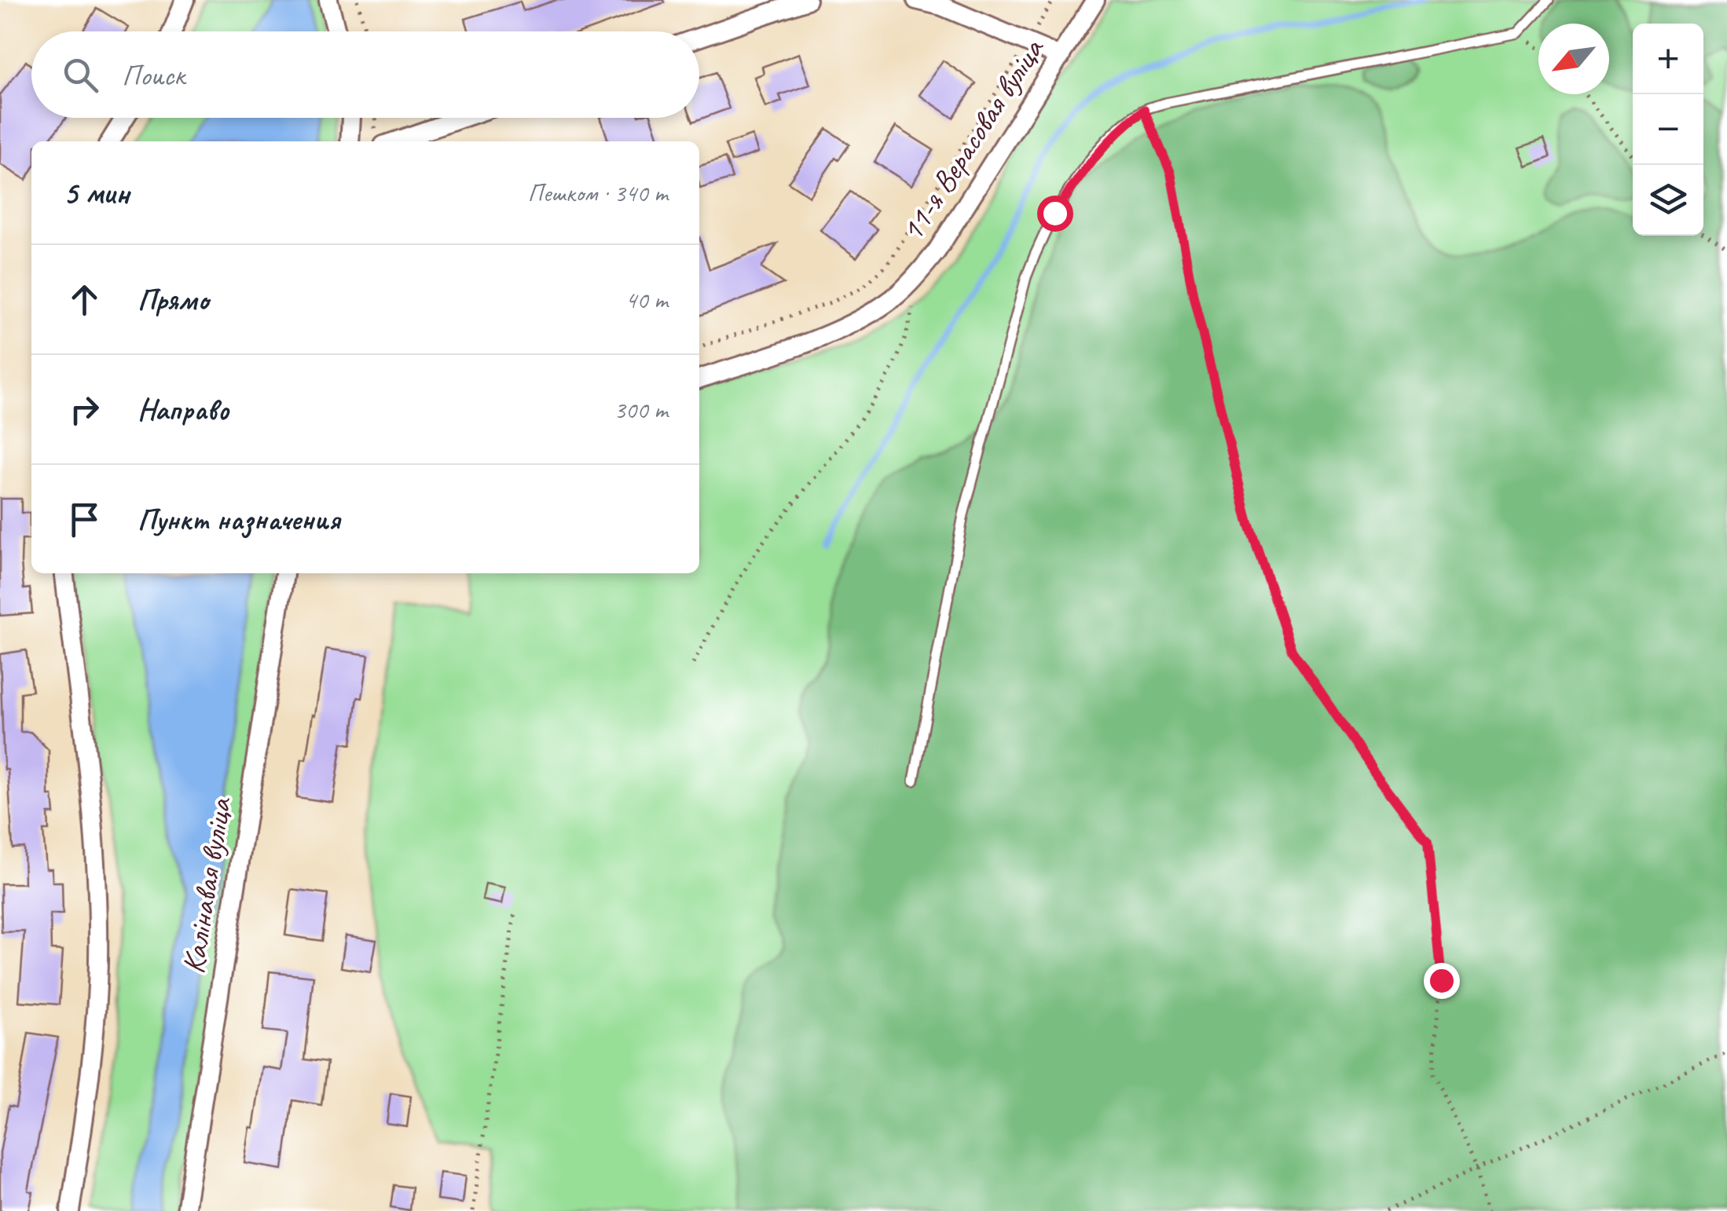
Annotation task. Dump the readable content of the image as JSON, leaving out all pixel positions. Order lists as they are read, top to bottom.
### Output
{
  "streets": {
    "street": ["11-я Верасовая вуліца", "Калінавая вуліца"]
  },
  "north": "bottom left",
  "page": {
    "map_buttons": ["+", "−"],
    "search": "Поиск",
    "heading": ["5 мин", "Пешком · 340 m"],
    "list": [
      ["Прямо", "40 m"],
      ["Направо", "300 m"],
      "Пункт назначения"
    ]
  }
}
